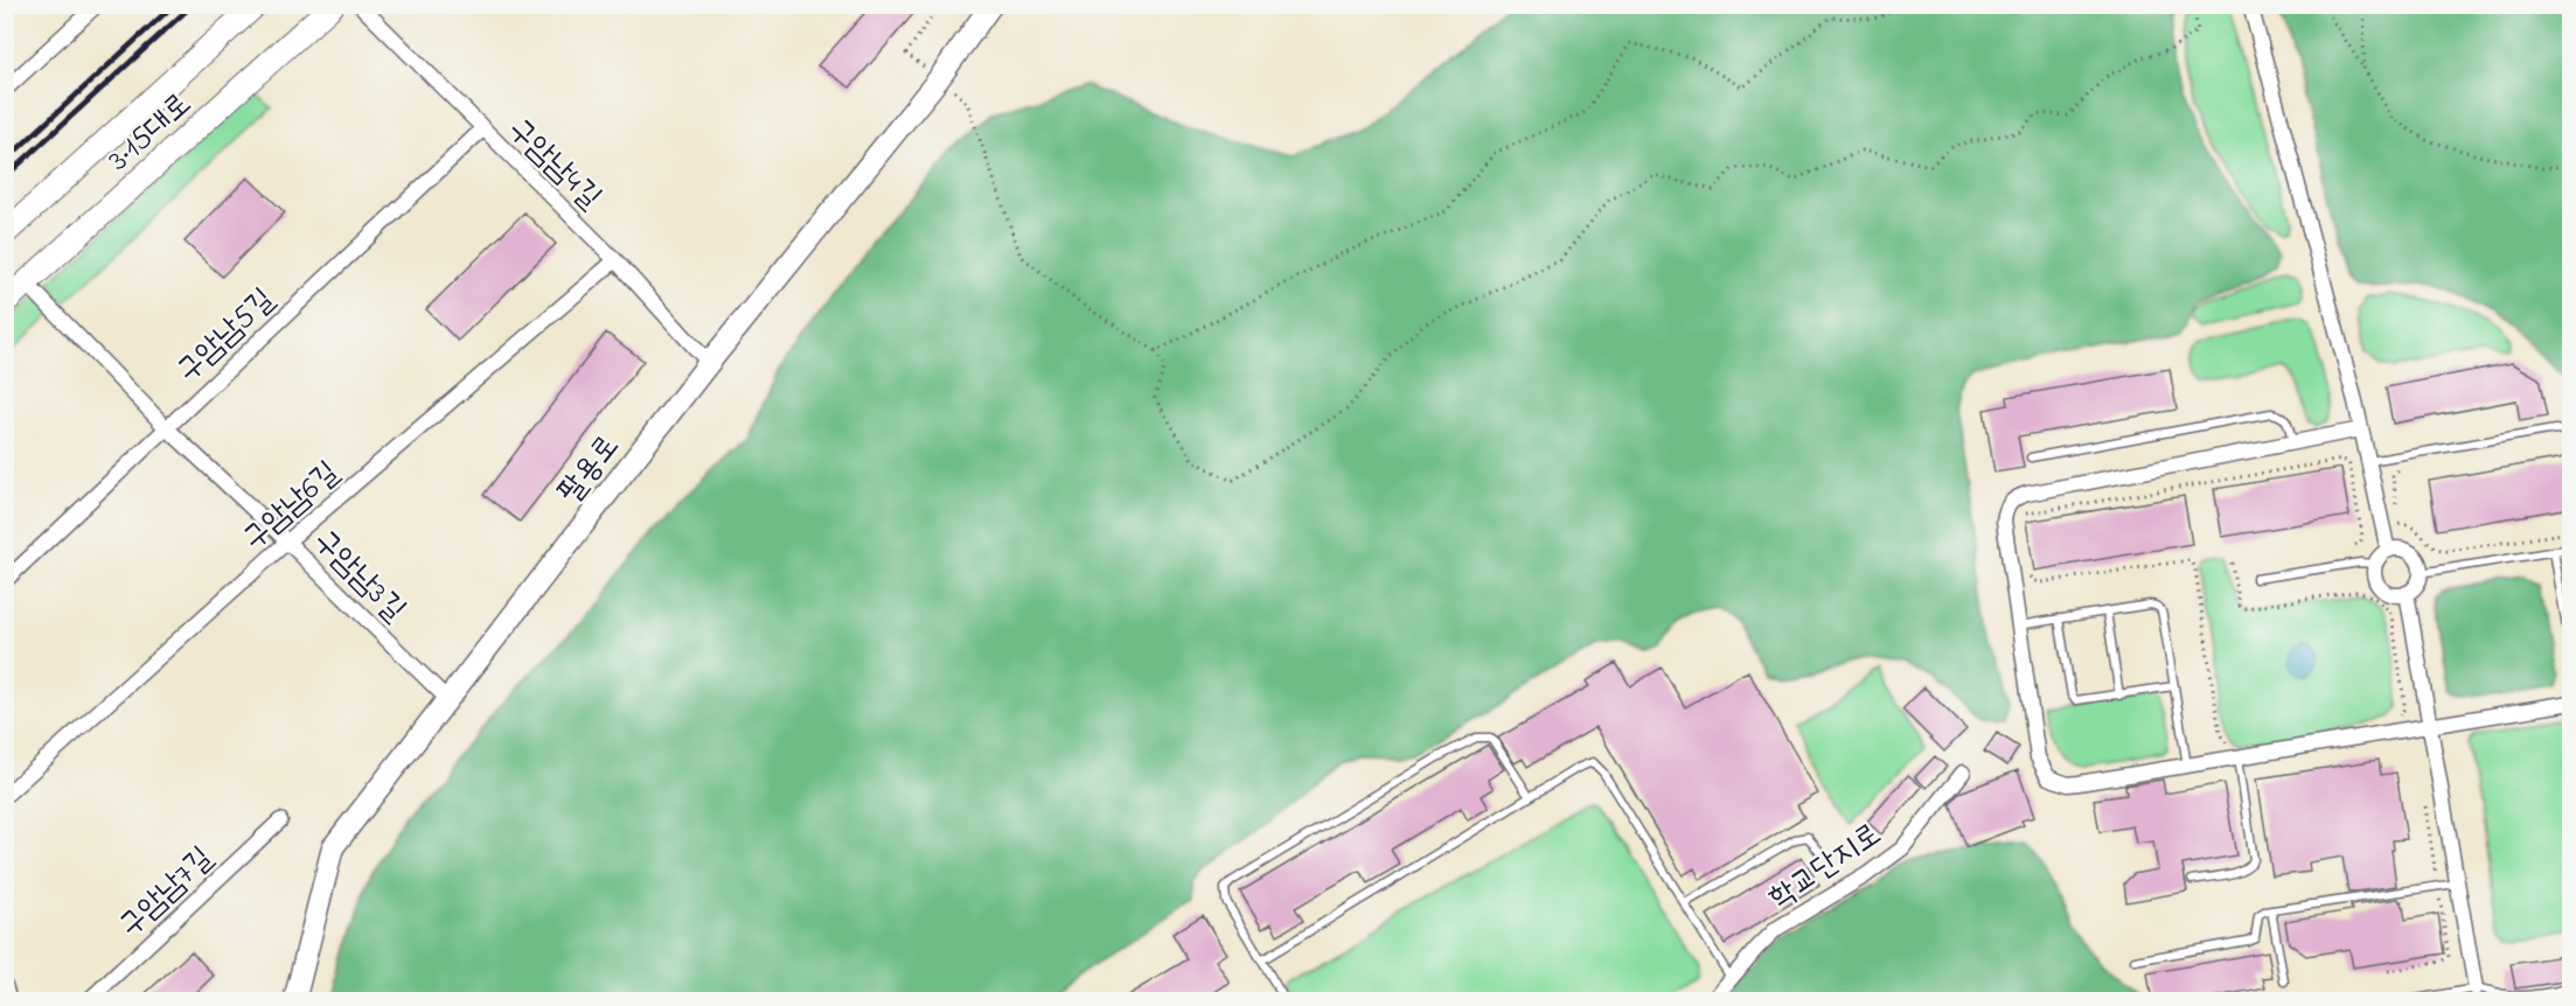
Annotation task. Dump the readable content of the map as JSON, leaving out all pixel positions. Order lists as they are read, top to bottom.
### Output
{
  "streets": {
    "main road": ["3·15대로", "팔용로"],
    "street": [
      "구암남4길",
      "구암남5길",
      "구암남6길",
      "구암남3길",
      "학교단지로",
      "구암남7길"
    ]
  },
  "crossings": [
    ["3·15대로", "구암남3길"],
    ["구암남4길", "구암남5길"],
    ["구암남4길", "팔용로"],
    ["구암남4길", "구암남6길"],
    ["구암남5길", "구암남3길"],
    ["팔용로", "구암남3길"],
    ["구암남6길", "구암남3길"]
  ]
}
